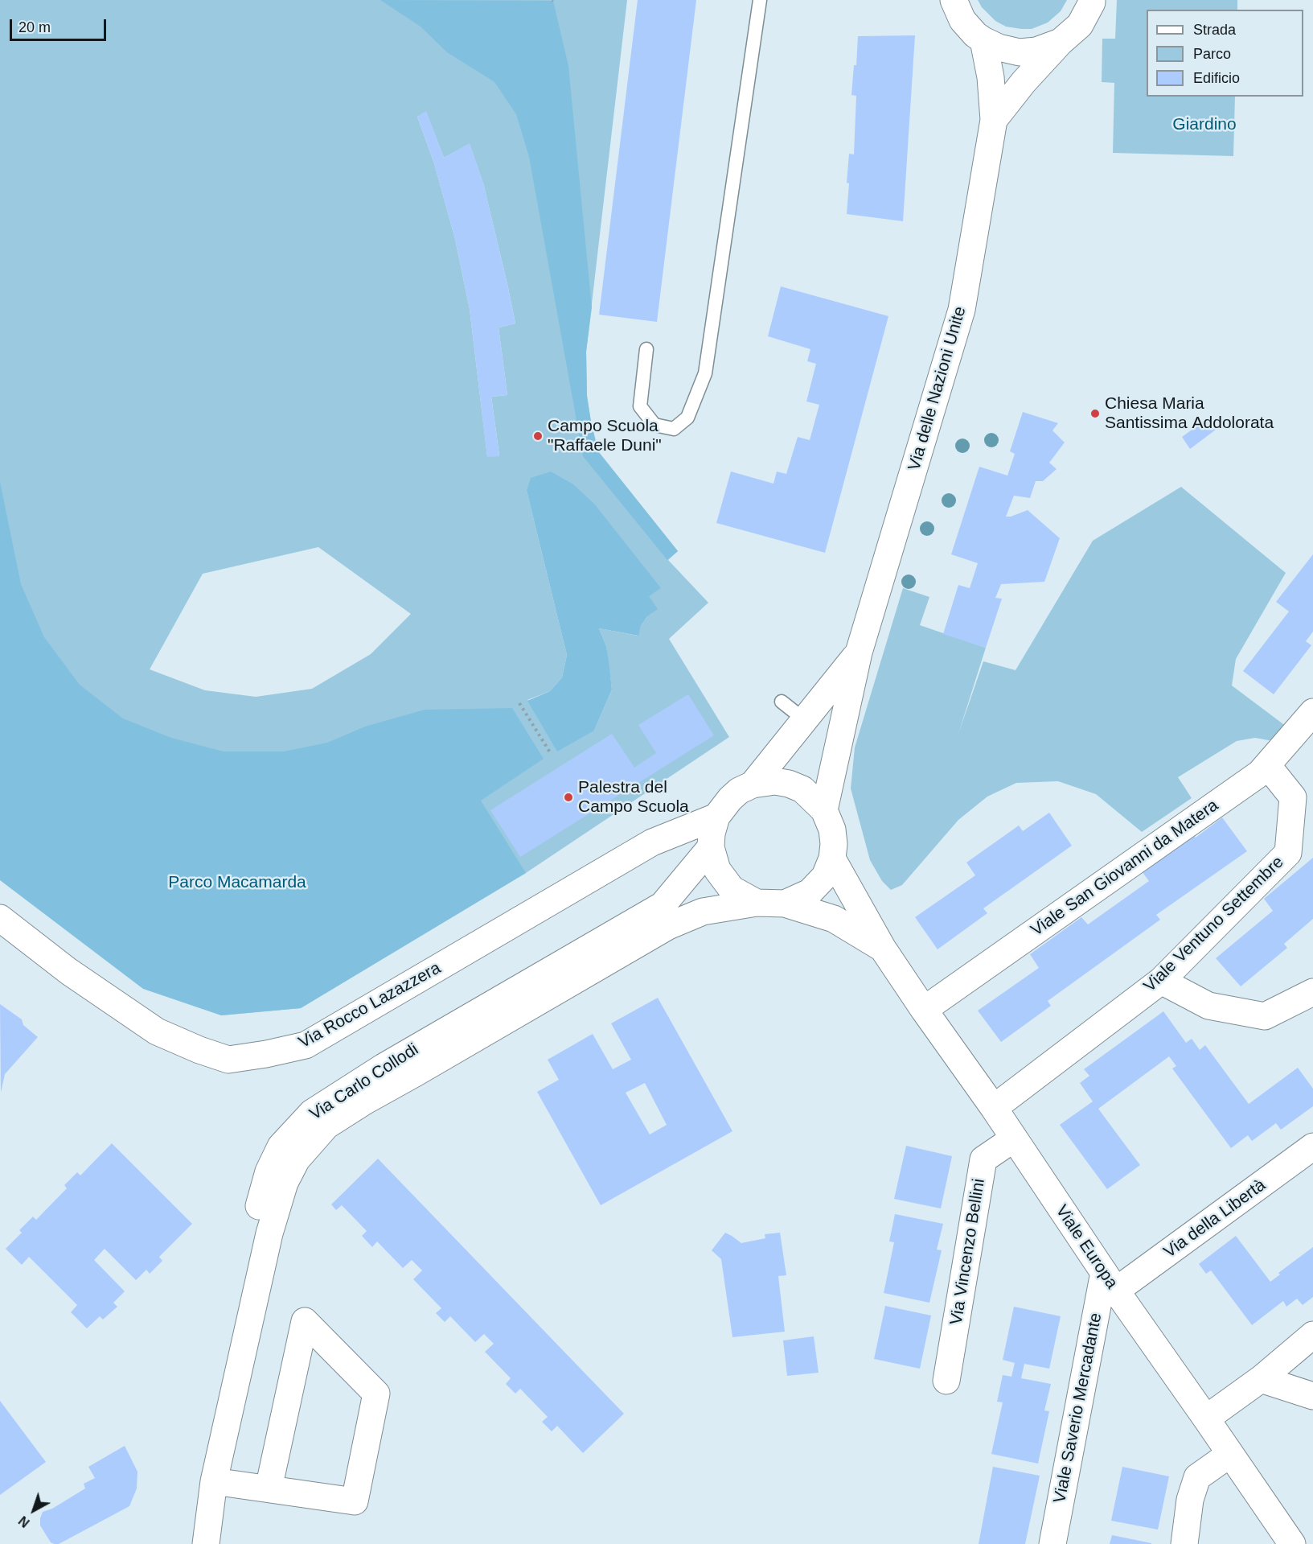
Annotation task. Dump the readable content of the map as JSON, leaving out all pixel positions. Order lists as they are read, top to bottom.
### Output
{
  "streets": {
    "street": [
      "Via delle Nazioni Unite",
      "Viale San Giovanni da Matera",
      "Viale Ventuno Settembre",
      "Via Rocco Lazazzera",
      "Via Carlo Collodi",
      "Via della Libertà",
      "Viale Europa",
      "Via Vincenzo Bellini",
      "Viale Saverio Mercadante"
    ]
  },
  "crossings": [
    ["Via delle Nazioni Unite", "Via Rocco Lazazzera"],
    ["Via delle Nazioni Unite", "Via Carlo Collodi"],
    ["Via delle Nazioni Unite", "Viale Europa"],
    ["Viale San Giovanni da Matera", "Viale Ventuno Settembre"],
    ["Viale San Giovanni da Matera", "Viale Europa"],
    ["Viale Ventuno Settembre", "Viale Europa"],
    ["Via Rocco Lazazzera", "Via Carlo Collodi"],
    ["Via Rocco Lazazzera", "Viale Europa"],
    ["Via Carlo Collodi", "Viale Europa"],
    ["Via della Libertà", "Viale Europa"],
    ["Via della Libertà", "Viale Saverio Mercadante"],
    ["Viale Europa", "Via Vincenzo Bellini"],
    ["Viale Europa", "Viale Saverio Mercadante"]
  ],
  "parks": ["Giardino", "Parco Macamarda"],
  "places": ["Chiesa Maria Santissima Addolorata", "Campo Scuola \"Raffaele Duni\"", "Palestra del Campo Scuola"],
  "legend": ["Strada", "Parco", "Edificio"],
  "scale_bar": "20 m",
  "north": "bottom left"
}
